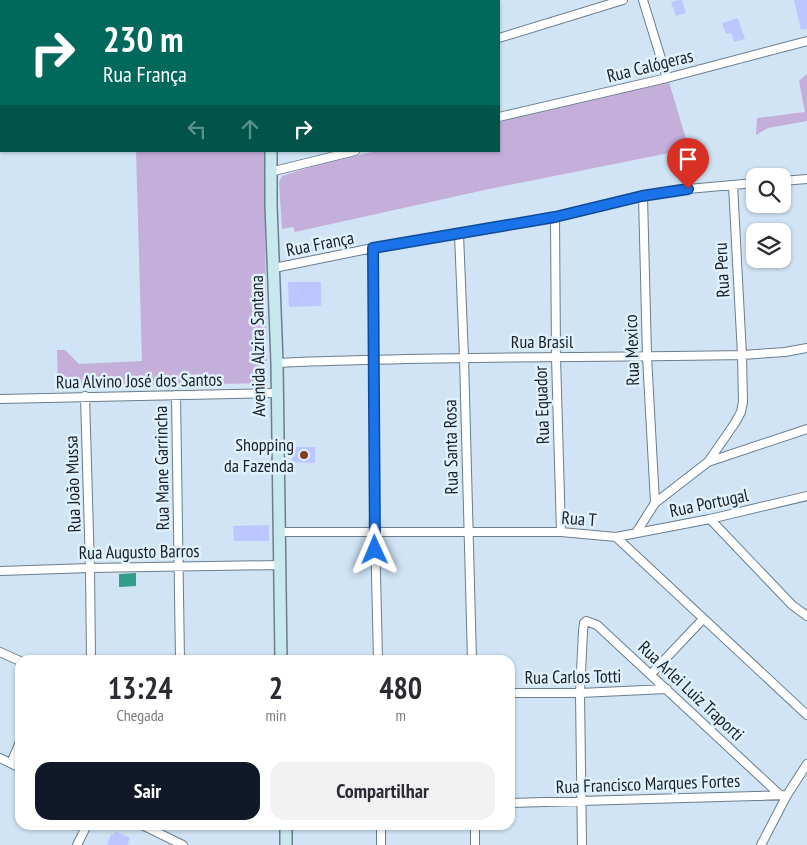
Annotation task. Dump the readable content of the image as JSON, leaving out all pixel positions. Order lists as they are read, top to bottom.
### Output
{
  "streets": {
    "main road": ["Avenida Alzira Santana"],
    "street": [
      "Rua Calógeras",
      "Rua França",
      "Rua Peru",
      "Rua Brasil",
      "Rua Mexico",
      "Rua Alvino José dos Santos",
      "Rua Equador",
      "Rua Santa Rosa",
      "Rua Mane Garrincha",
      "Rua João Mussa",
      "Rua Portugal",
      "Rua T",
      "Rua Augusto Barros",
      "Rua Carlos Totti",
      "Rua Arlei Luiz Traporti",
      "Rua Francisco Marques Fortes"
    ]
  },
  "crossings": [
    ["Rua França", "Rua Peru"],
    ["Rua França", "Avenida Alzira Santana"],
    ["Rua França", "Rua Mexico"],
    ["Rua França", "Rua Equador"],
    ["Rua França", "Rua Santa Rosa"],
    ["Rua Peru", "Rua Brasil"],
    ["Rua Brasil", "Avenida Alzira Santana"],
    ["Rua Brasil", "Rua Mexico"],
    ["Rua Brasil", "Rua Equador"],
    ["Rua Brasil", "Rua Santa Rosa"],
    ["Avenida Alzira Santana", "Rua Alvino José dos Santos"],
    ["Avenida Alzira Santana", "Rua T"],
    ["Avenida Alzira Santana", "Rua Augusto Barros"],
    ["Rua Alvino José dos Santos", "Rua Mane Garrincha"],
    ["Rua Alvino José dos Santos", "Rua João Mussa"],
    ["Rua Equador", "Rua T"],
    ["Rua Santa Rosa", "Rua T"],
    ["Rua Mane Garrincha", "Rua Augusto Barros"],
    ["Rua João Mussa", "Rua Augusto Barros"],
    ["Rua Portugal", "Rua T"],
    ["Rua Carlos Totti", "Rua Arlei Luiz Traporti"],
    ["Rua Arlei Luiz Traporti", "Rua Francisco Marques Fortes"]
  ],
  "places": ["Shopping da Fazenda"],
  "page": {
    "turn": ["230 m", "Rua França"],
    "eta": [
      "13:24",
      "Chegada",
      "2",
      "min",
      "480",
      "m"
    ],
    "buttons": ["Sair", "Compartilhar"]
  }
}
